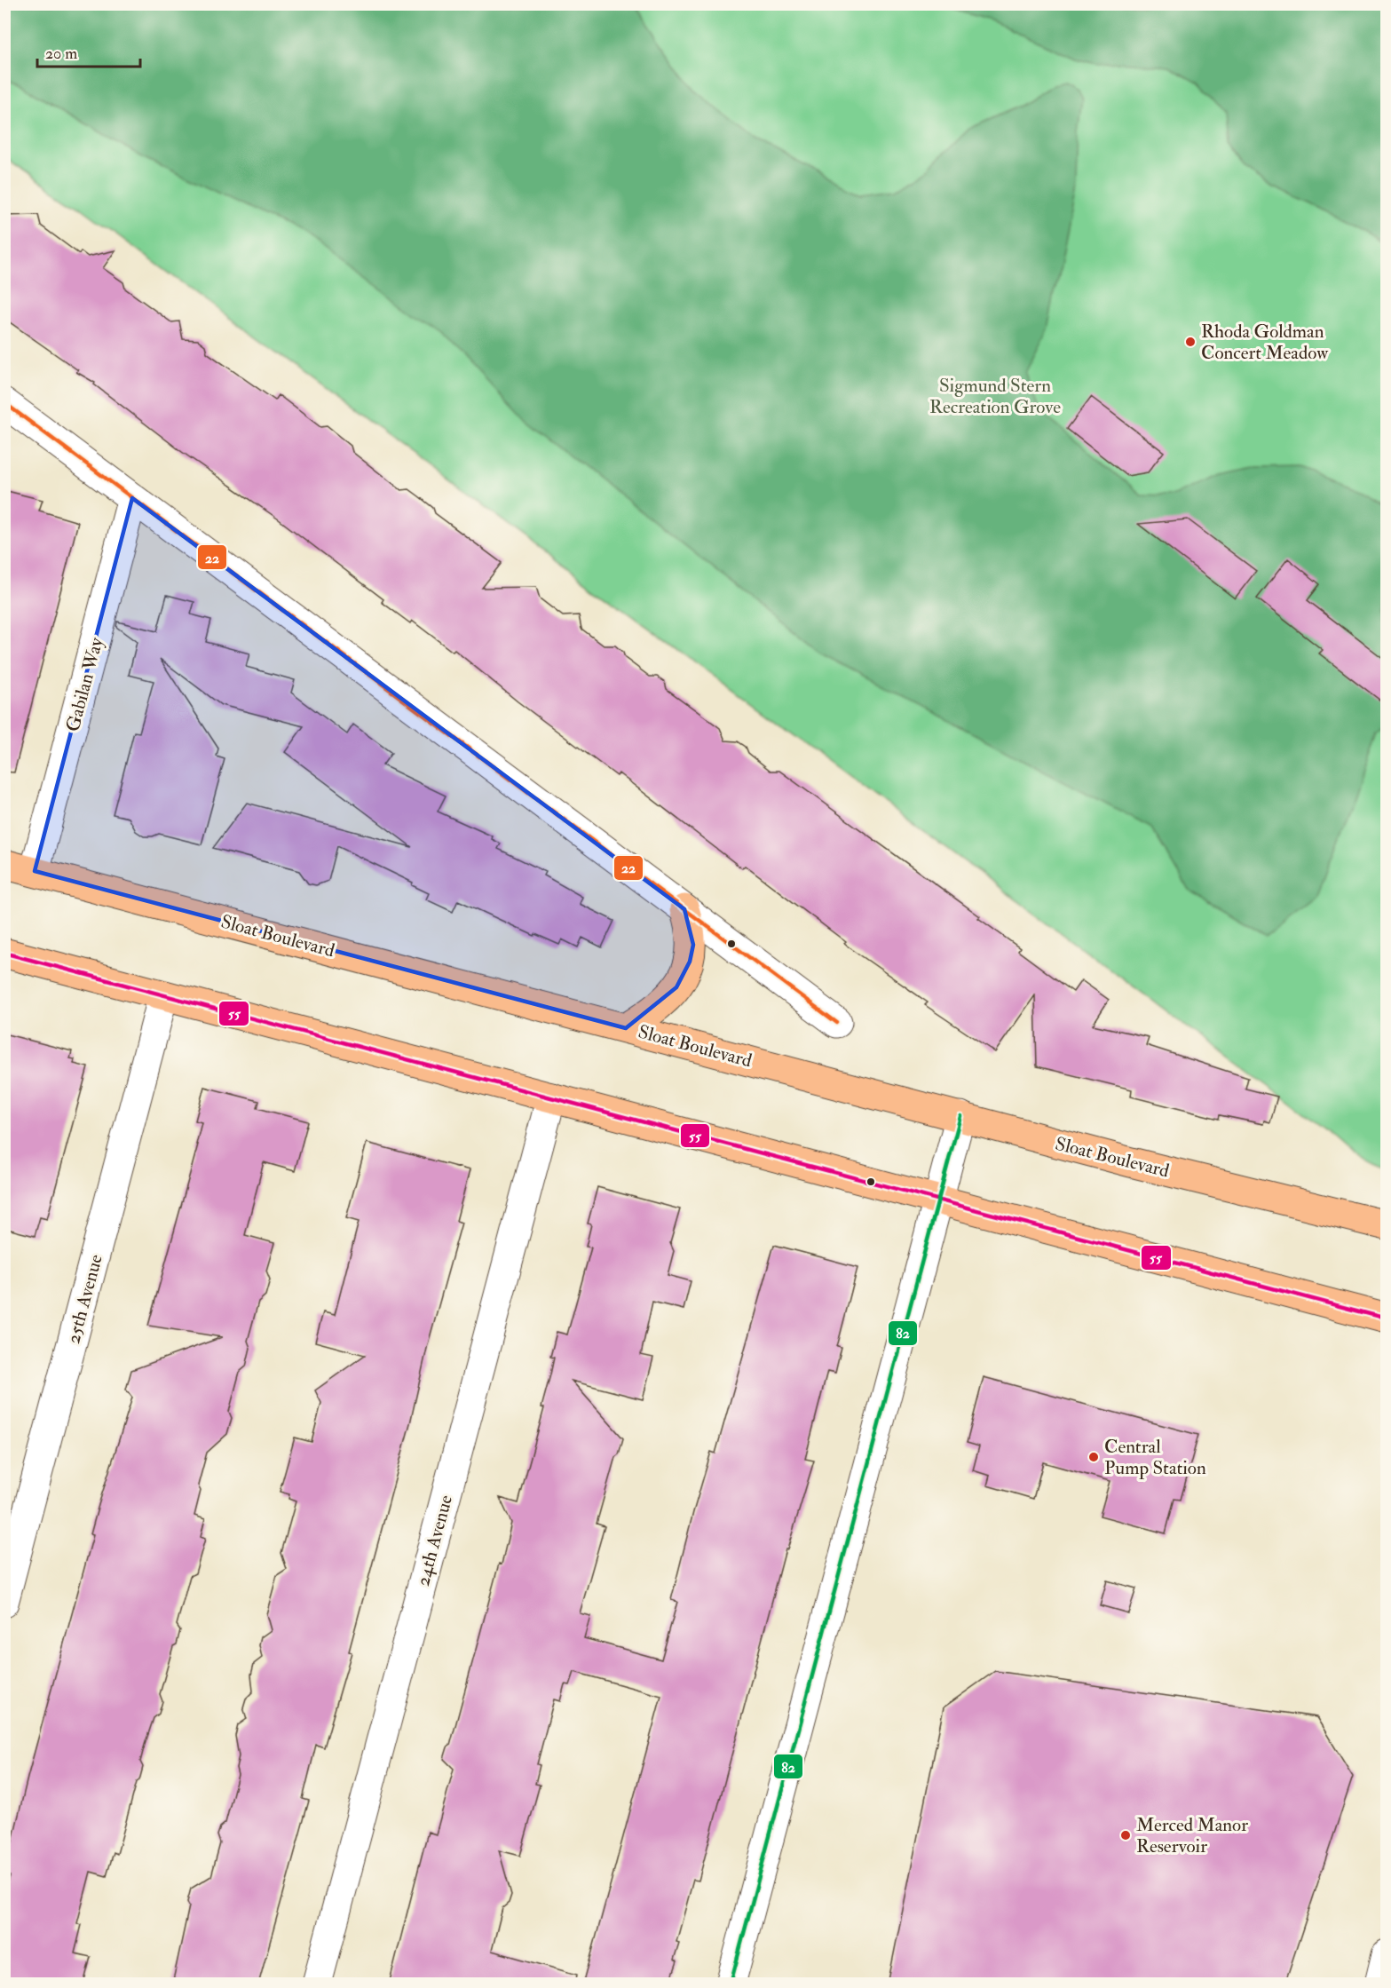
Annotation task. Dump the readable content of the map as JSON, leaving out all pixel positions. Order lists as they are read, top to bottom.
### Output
{
  "streets": {
    "main road": ["Sloat Boulevard"],
    "street": ["Gabilan Way", "25th Avenue", "24th Avenue"]
  },
  "crossings": [
    ["Gabilan Way", "Sloat Boulevard"]
  ],
  "parks": ["Sigmund Stern Recreation Grove"],
  "places": ["Rhoda Goldman Concert Meadow", "Central Pump Station", "Merced Manor Reservoir"],
  "lines": ["transit line 22", "transit line 55", "transit line 82"],
  "scale_bar": "20 m"
}
